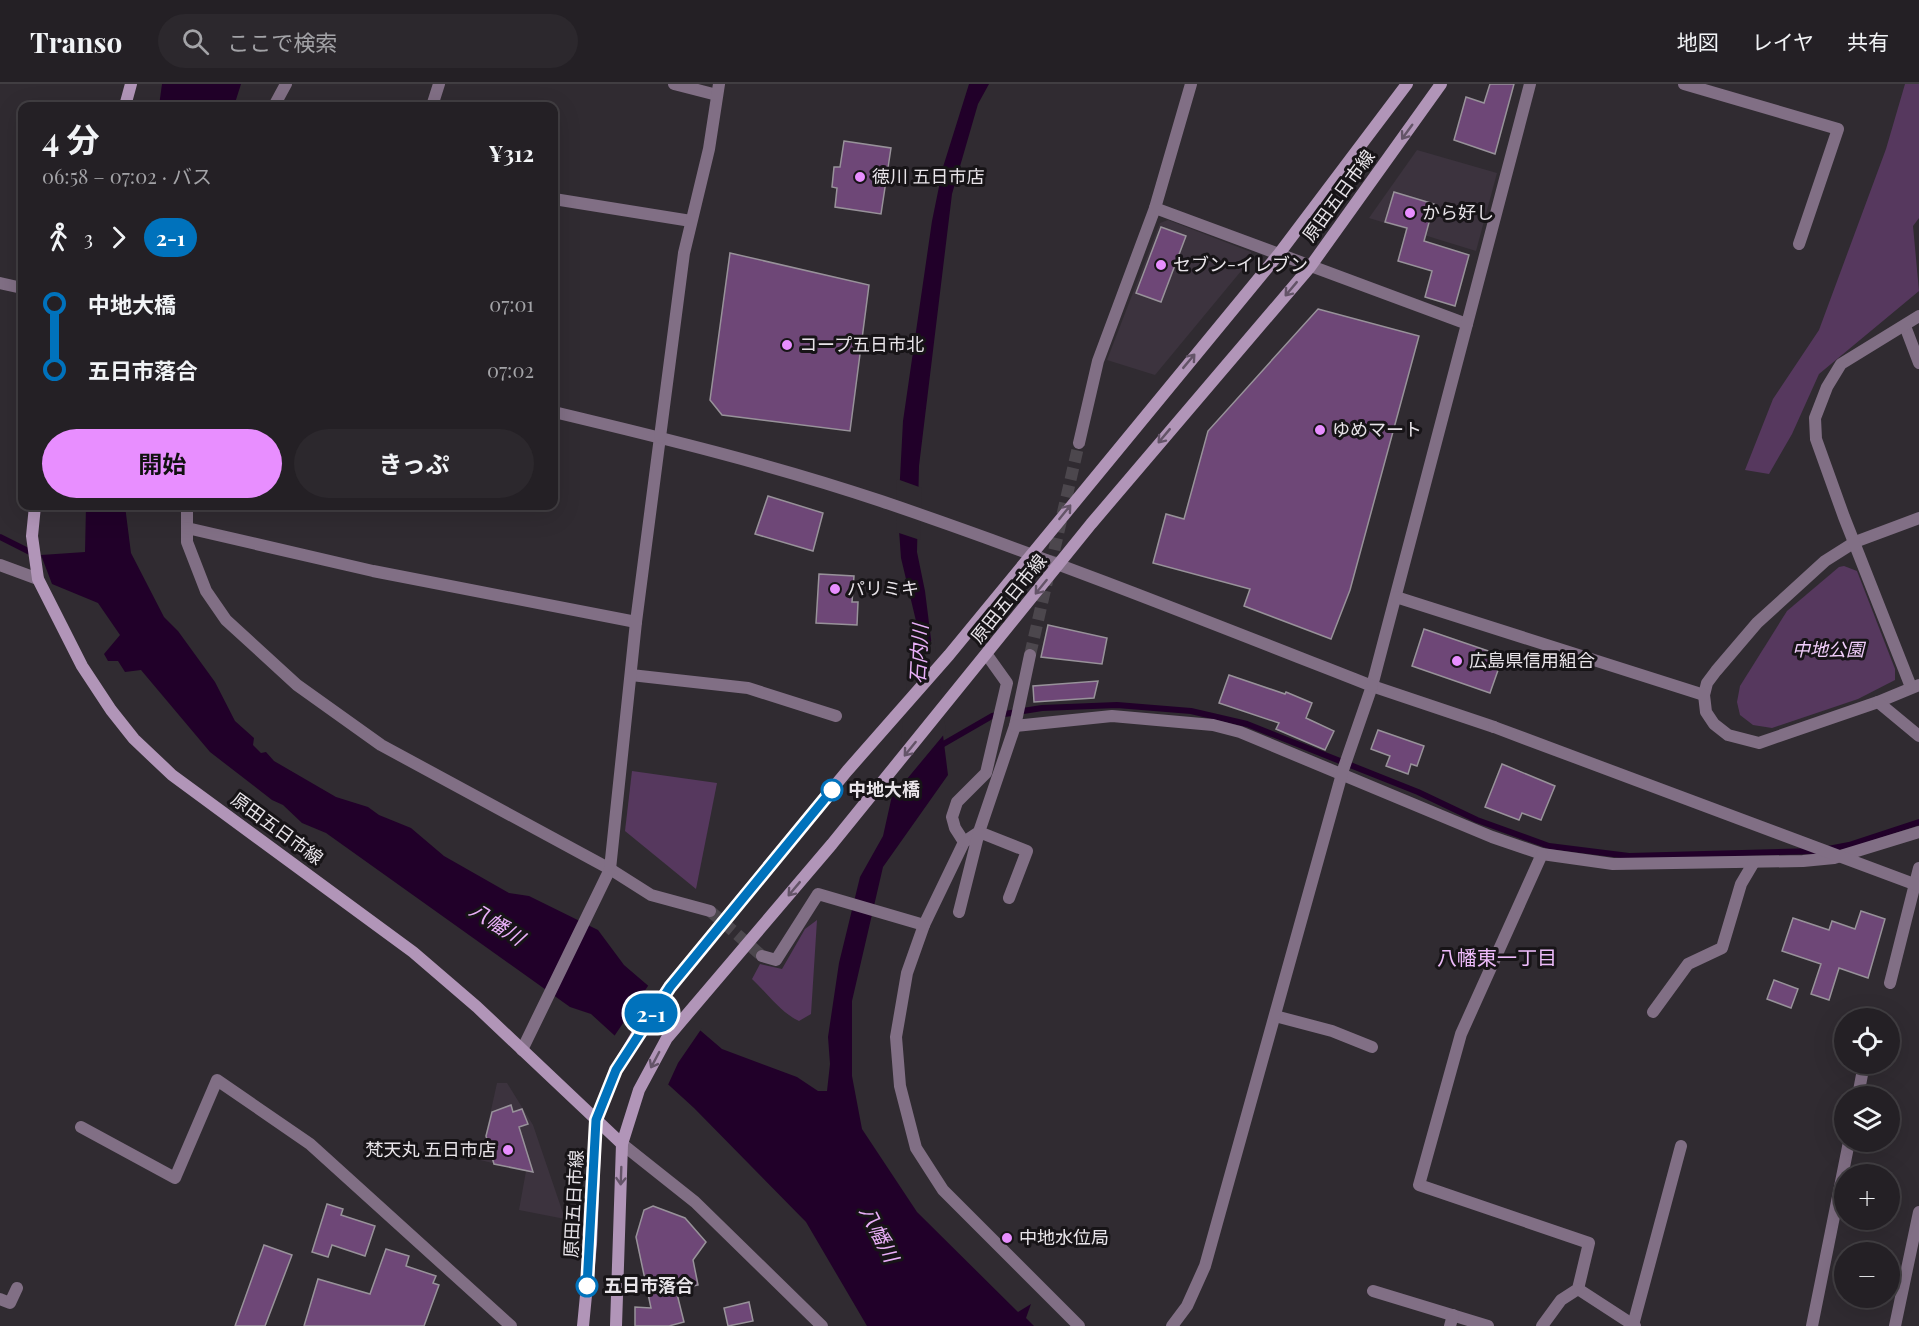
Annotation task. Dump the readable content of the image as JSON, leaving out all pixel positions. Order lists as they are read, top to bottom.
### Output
{
  "streets": {
    "main road": ["原田五日市線"]
  },
  "districts": ["八幡東一丁目"],
  "water": ["石内川", "八幡川"],
  "parks": ["中地公園"],
  "places": [
    "徳川 五日市店",
    "から好し",
    "セブン-イレブン",
    "コープ五日市北",
    "ゆめマート",
    "パリミキ",
    "広島県信用組合",
    "中地大橋",
    "梵天丸 五日市店",
    "中地水位局",
    "五日市落合"
  ],
  "lines": ["bus line 2-1"],
  "page": {
    "header": "Transo",
    "search": "ここで検索",
    "nav": ["地図", "レイヤ", "共有"],
    "on_map": "2-1",
    "heading": ["4 分", "06:58 – 07:02 · バス", "¥312"],
    "legs": ["3", "2-1"],
    "list": [
      {
        "name": "中地大橋",
        "value": "07:01"
      },
      {
        "name": "五日市落合",
        "value": "07:02"
      }
    ],
    "buttons": ["開始", "きっぷ"],
    "map_buttons": ["+", "−"]
  }
}
